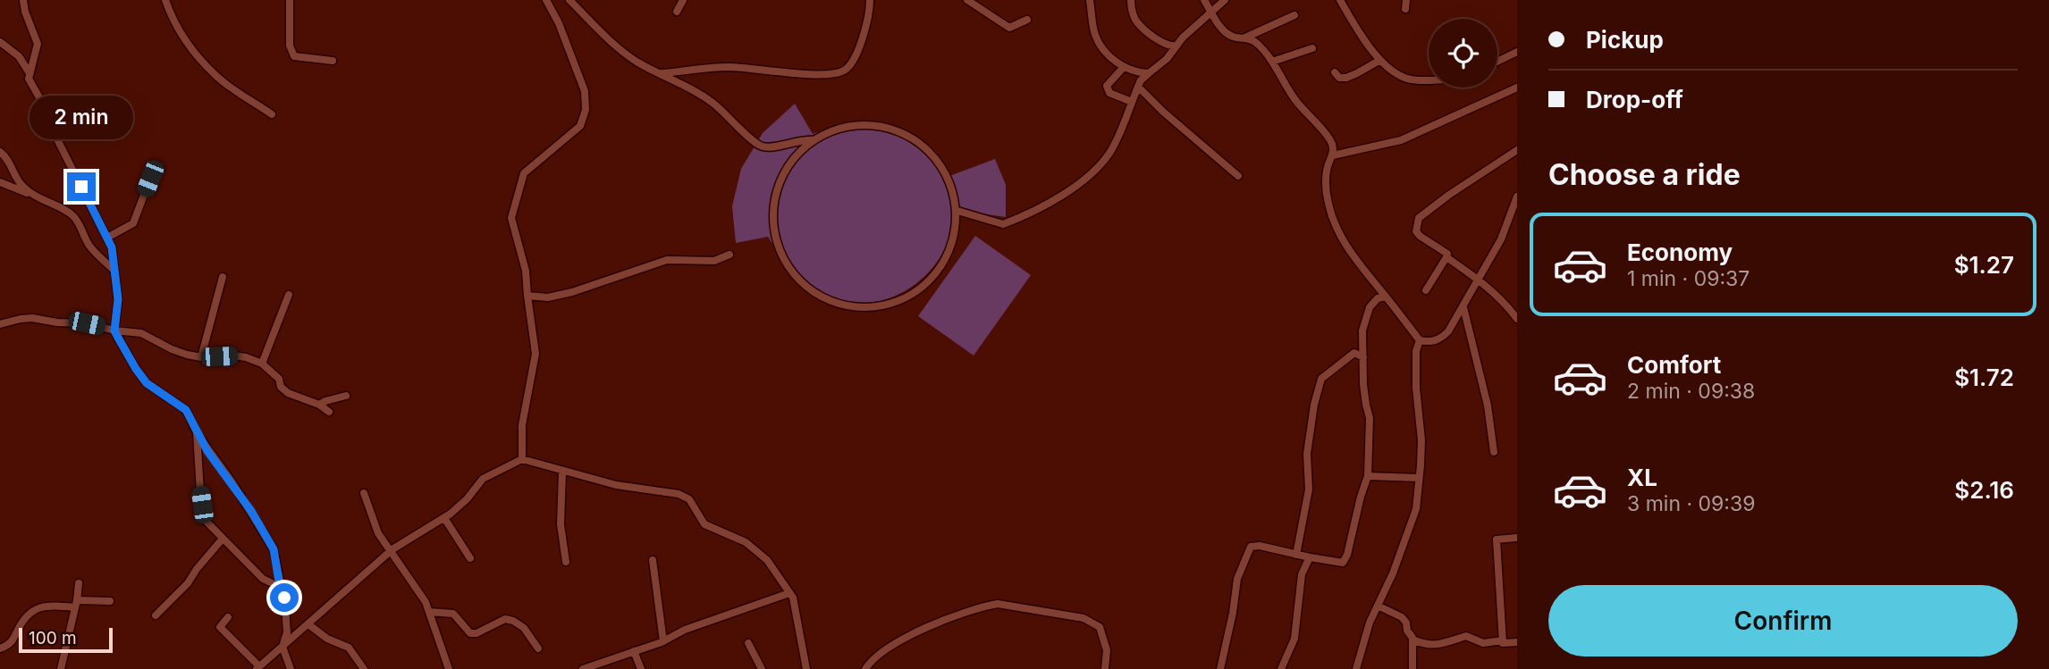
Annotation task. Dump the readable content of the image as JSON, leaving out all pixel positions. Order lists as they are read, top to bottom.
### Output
{
  "scale_bar": "100 m",
  "page": {
    "banner": ["Pickup", "Drop-off"],
    "bubble": "2 min",
    "heading": "Choose a ride",
    "list": [
      {
        "name": "Economy",
        "note": "1 min · 09:37",
        "value": "$1.27"
      },
      {
        "name": "Comfort",
        "note": "2 min · 09:38",
        "value": "$1.72"
      },
      {
        "name": "XL",
        "note": "3 min · 09:39",
        "value": "$2.16"
      }
    ],
    "buttons": "Confirm",
    "scale": "100 m"
  }
}
